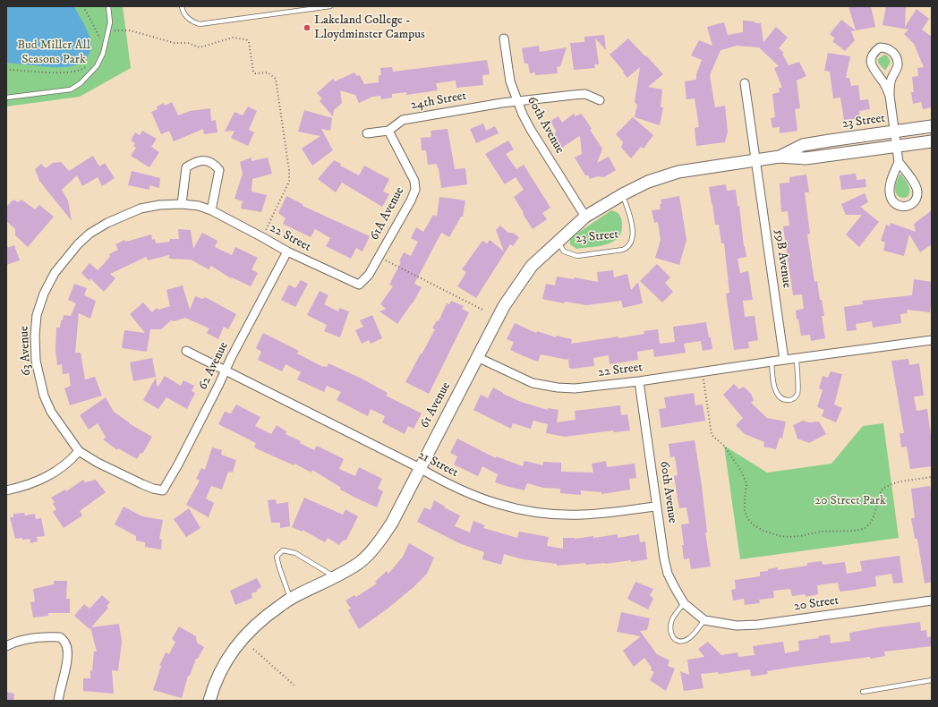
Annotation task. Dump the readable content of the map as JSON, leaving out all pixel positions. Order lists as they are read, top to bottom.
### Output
{
  "streets": {
    "street": [
      "24th Street",
      "23 Street",
      "60th Avenue",
      "61A Avenue",
      "22 Street",
      "59B Avenue",
      "63 Avenue",
      "62 Avenue",
      "61 Avenue",
      "21 Street",
      "20 Street"
    ]
  },
  "crossings": [
    ["24th Street", "60th Avenue"],
    ["24th Street", "61A Avenue"],
    ["23 Street", "60th Avenue"],
    ["23 Street", "59B Avenue"],
    ["23 Street", "61 Avenue"],
    ["60th Avenue", "22 Street"],
    ["60th Avenue", "21 Street"],
    ["61A Avenue", "22 Street"],
    ["22 Street", "59B Avenue"],
    ["22 Street", "63 Avenue"],
    ["22 Street", "62 Avenue"],
    ["22 Street", "61 Avenue"],
    ["63 Avenue", "62 Avenue"],
    ["62 Avenue", "21 Street"],
    ["61 Avenue", "21 Street"]
  ],
  "parks": ["Bud Miller All Seasons Park", "20 Street Park"],
  "places": ["Lakeland College - Lloydminster Campus"]
}
